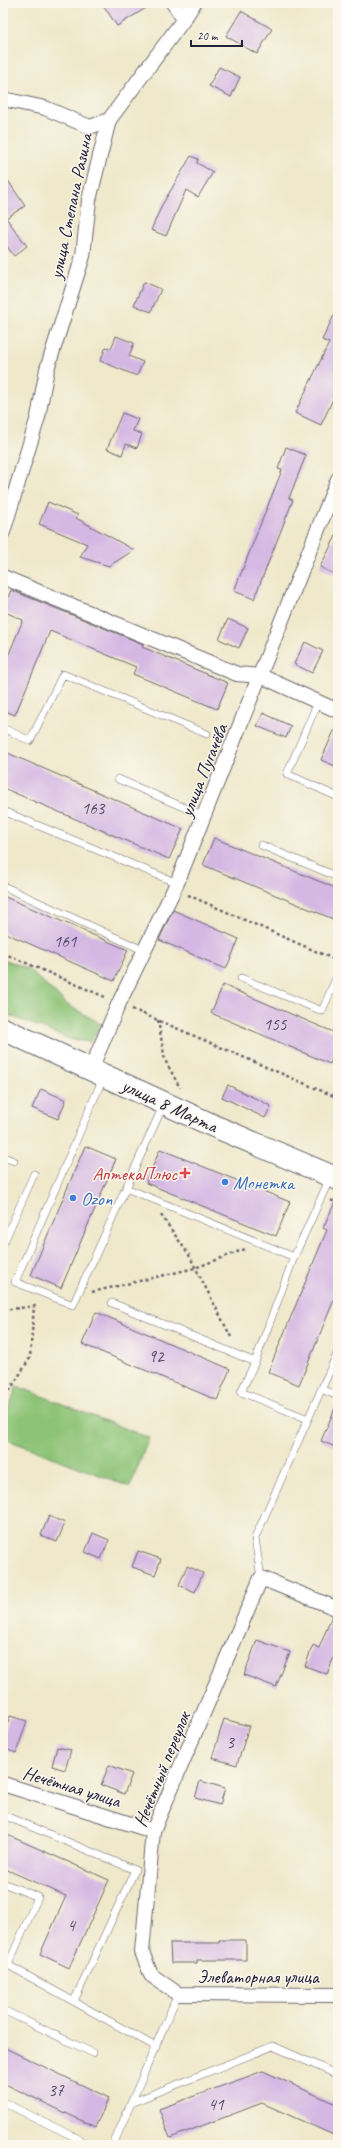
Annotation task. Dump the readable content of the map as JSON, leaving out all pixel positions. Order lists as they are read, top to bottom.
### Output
{
  "streets": {
    "main road": ["улица 8 Марта"],
    "street": [
      "улица Степана Разина",
      "улица Пугачёва",
      "Нечётный переулок",
      "Нечётная улица",
      "Элеваторная улица"
    ]
  },
  "crossings": [
    ["улица Пугачёва", "улица 8 Марта"],
    ["Нечётный переулок", "Нечётная улица"],
    ["Нечётный переулок", "Элеваторная улица"]
  ],
  "places": {
    "health": ["АптекаПлюс"],
    "other": ["Монетка", "Ozon"]
  },
  "house_numbers": [
    "163",
    "161",
    "155",
    "92",
    "3",
    "4",
    "37",
    "41"
  ],
  "scale_bar": "20 m"
}
